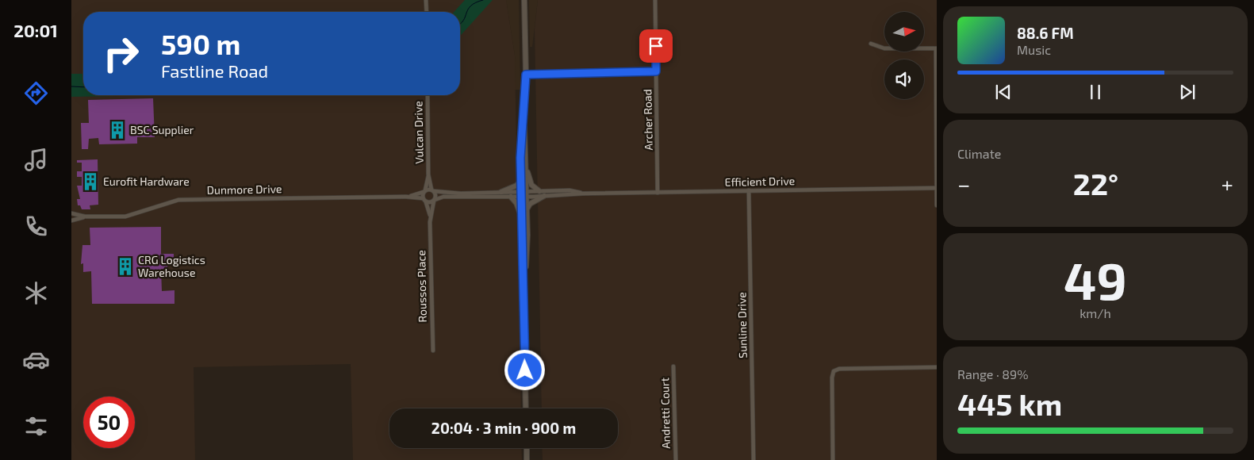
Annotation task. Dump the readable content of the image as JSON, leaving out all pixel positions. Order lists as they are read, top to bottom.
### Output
{
  "streets": {
    "street": [
      "Archer Road",
      "Vulcan Drive",
      "Efficient Drive",
      "Dunmore Drive",
      "Roussos Place",
      "Sunline Drive",
      "Andretti Court"
    ]
  },
  "crossings": [
    ["Archer Road", "Efficient Drive"],
    ["Vulcan Drive", "Dunmore Drive"],
    ["Vulcan Drive", "Roussos Place"],
    ["Efficient Drive", "Sunline Drive"],
    ["Dunmore Drive", "Roussos Place"]
  ],
  "places": {
    "building": ["BSC Supplier", "Eurofit Hardware", "CRG Logistics Warehouse"]
  },
  "north": "right",
  "page": {
    "tabs": "20:01",
    "turn": ["590 m", "Fastline Road"],
    "song": ["88.6 FM", "Music"],
    "tile": [
      "Climate",
      ["49", "km/h"],
      ["Range · 89%", "445 km"]
    ],
    "heat": ["−", "22°", "+"],
    "limit": "50",
    "trip": "20:04 · 3 min · 900 m"
  }
}
